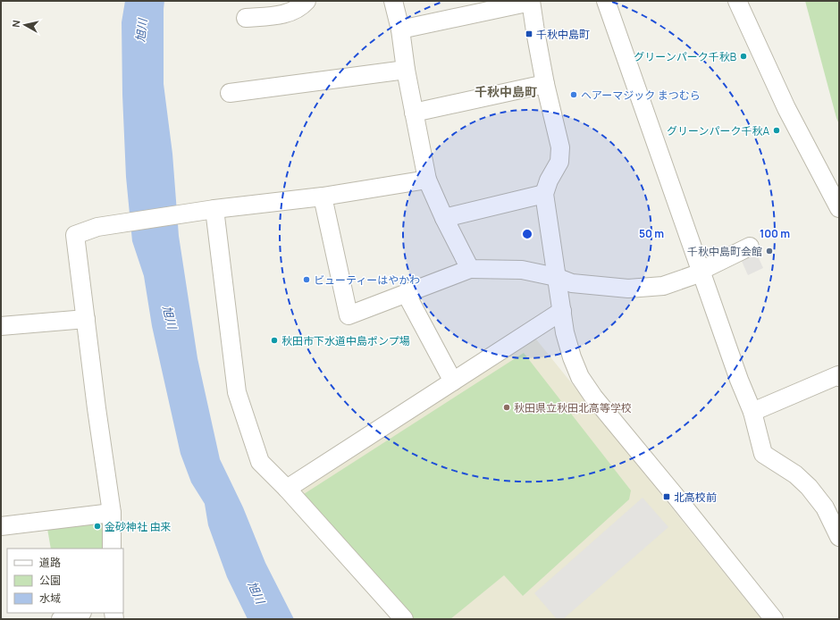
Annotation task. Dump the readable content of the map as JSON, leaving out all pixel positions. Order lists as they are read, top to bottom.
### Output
{
  "districts": ["千秋中島町"],
  "water": ["旭川"],
  "places": {
    "transit": ["千秋中島町", "北高校前"],
    "other": [
      "グリーンパーク千秋B",
      "ヘアーマジック まつむら",
      "グリーンパーク千秋A",
      "千秋中島町会館",
      "ビューティーはやかわ",
      "秋田市下水道中島ポンプ場",
      "秋田県立秋田北高等学校",
      "金砂神社 由来"
    ]
  },
  "legend": ["道路", "公園", "水域"],
  "north": "left",
  "rings": ["50 m", "100 m"]
}
